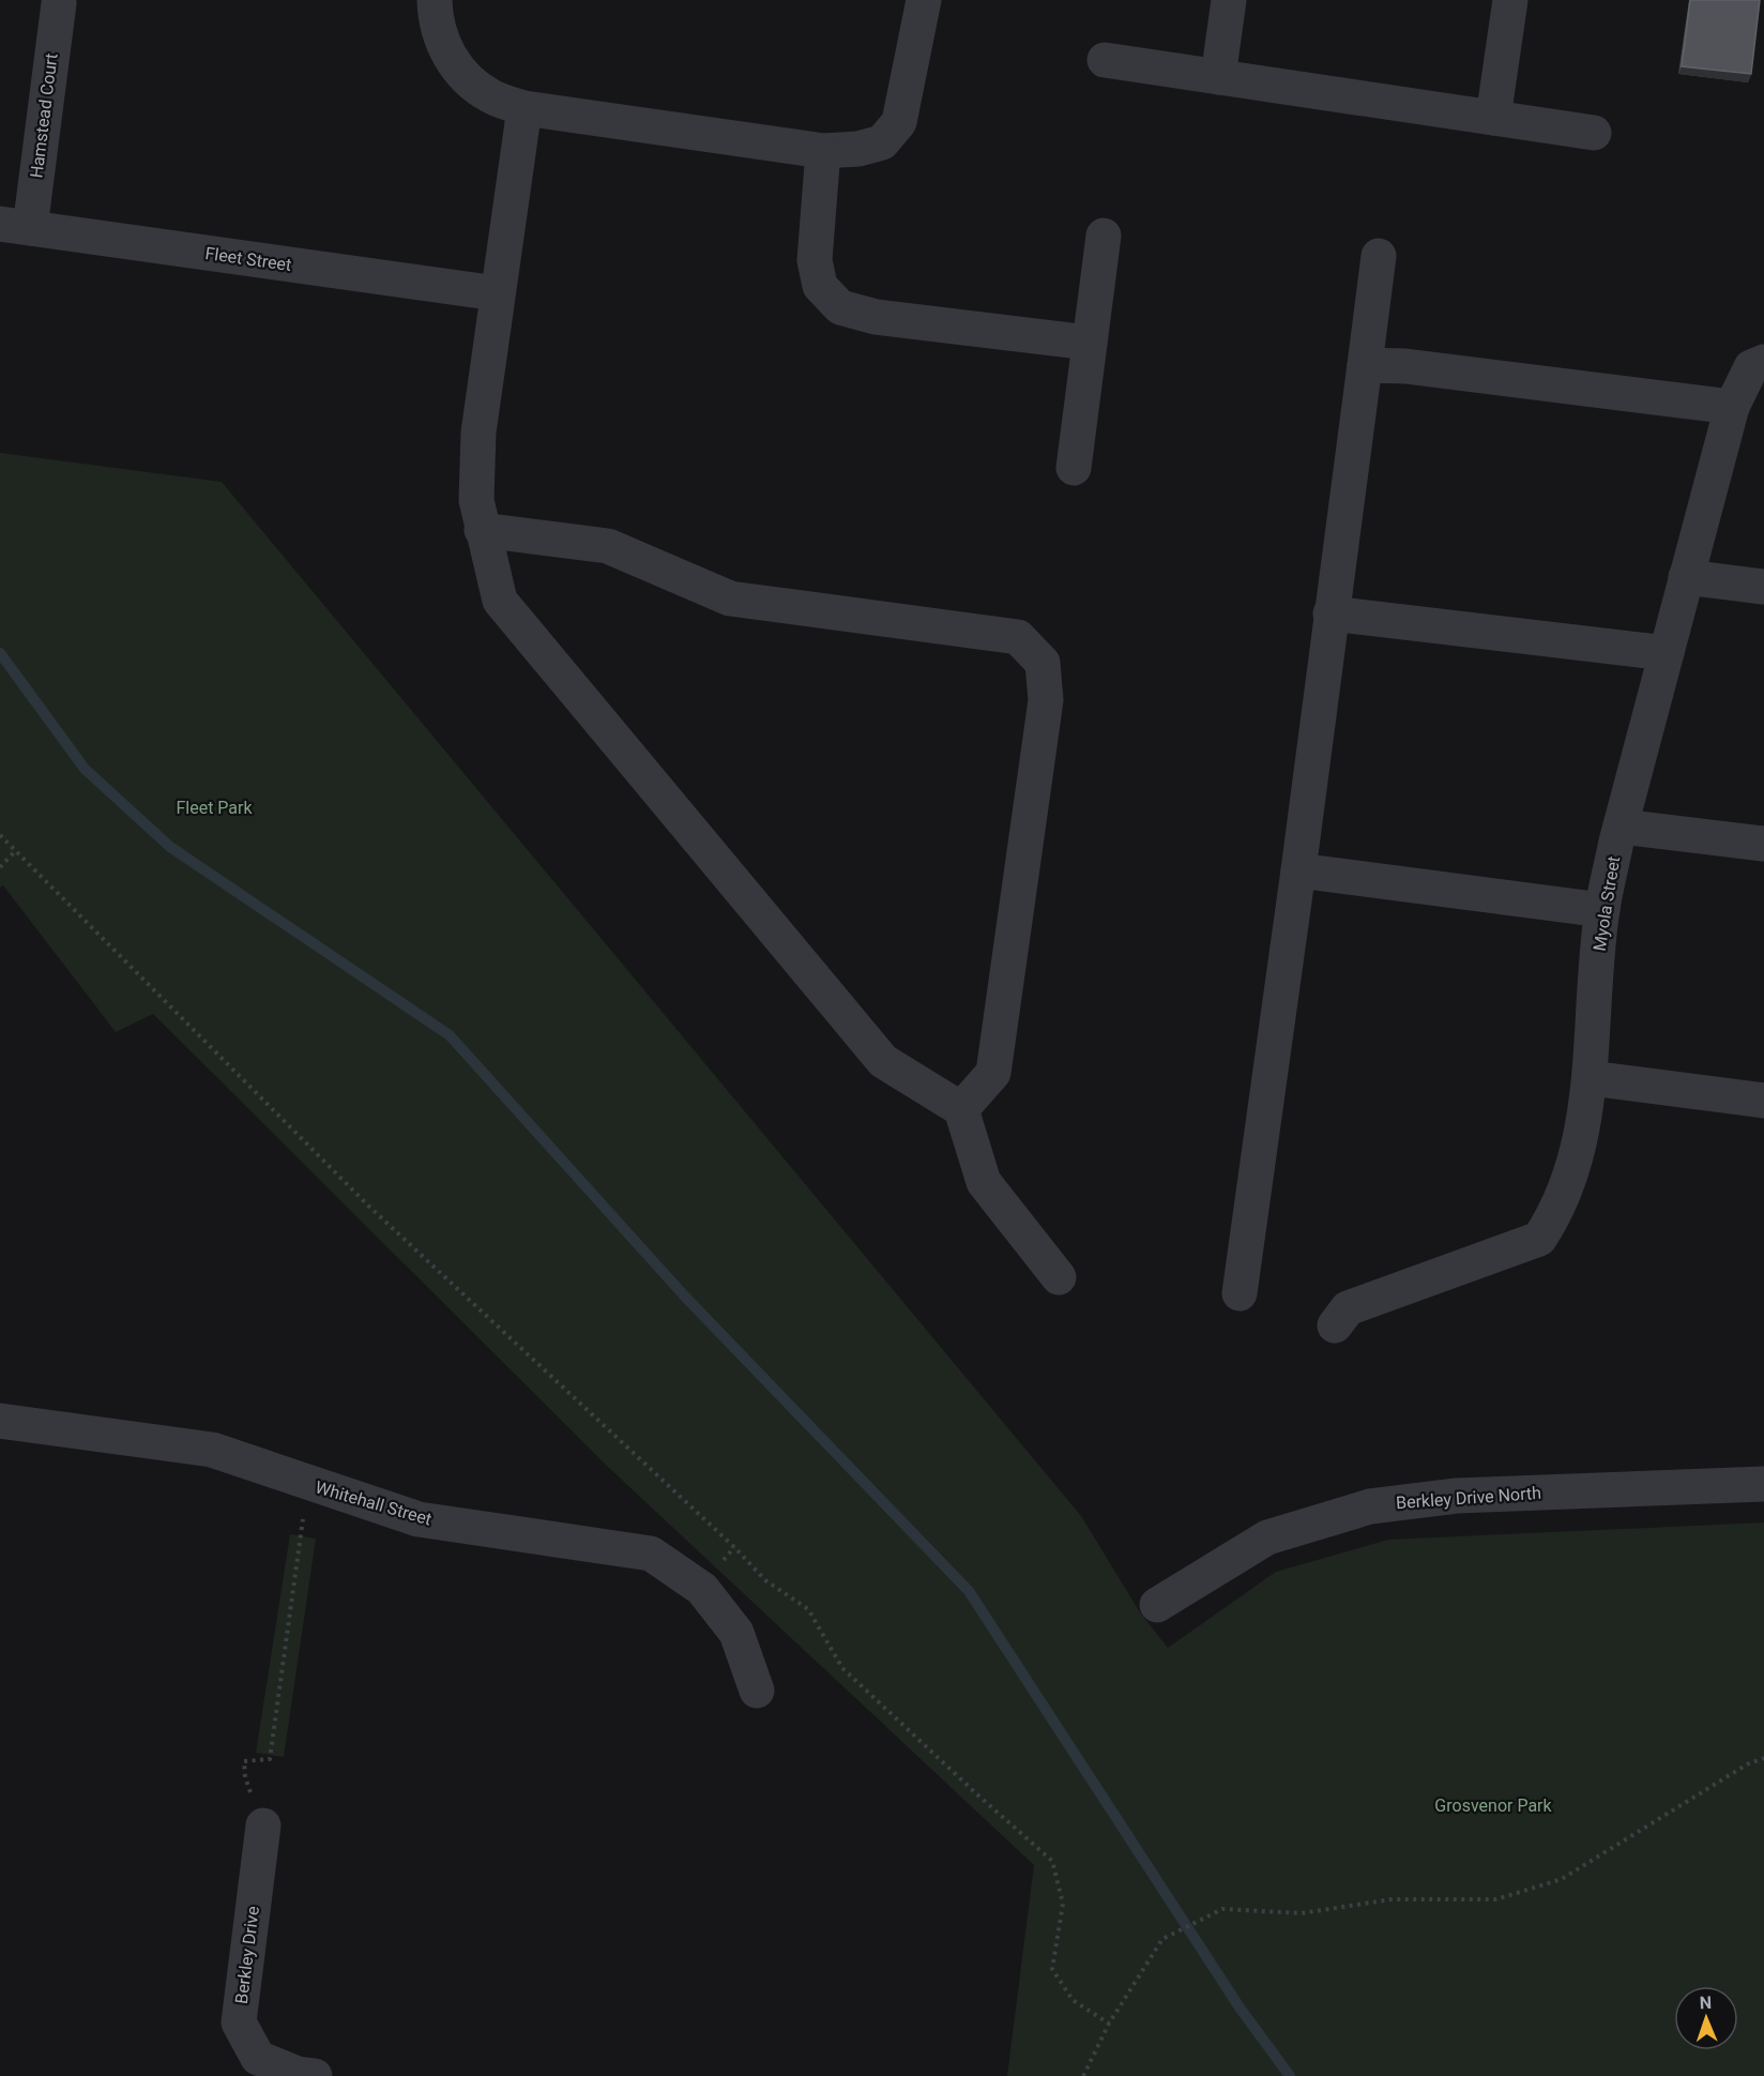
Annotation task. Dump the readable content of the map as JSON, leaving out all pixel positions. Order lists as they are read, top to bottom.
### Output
{
  "streets": {
    "street": [
      "Hamstead Court",
      "Fleet Street",
      "Myola Street",
      "Berkley Drive North",
      "Whitehall Street",
      "Berkley Drive"
    ]
  },
  "crossings": [
    ["Hamstead Court", "Fleet Street"]
  ],
  "parks": ["Fleet Park", "Grosvenor Park"],
  "north": "top"
}
